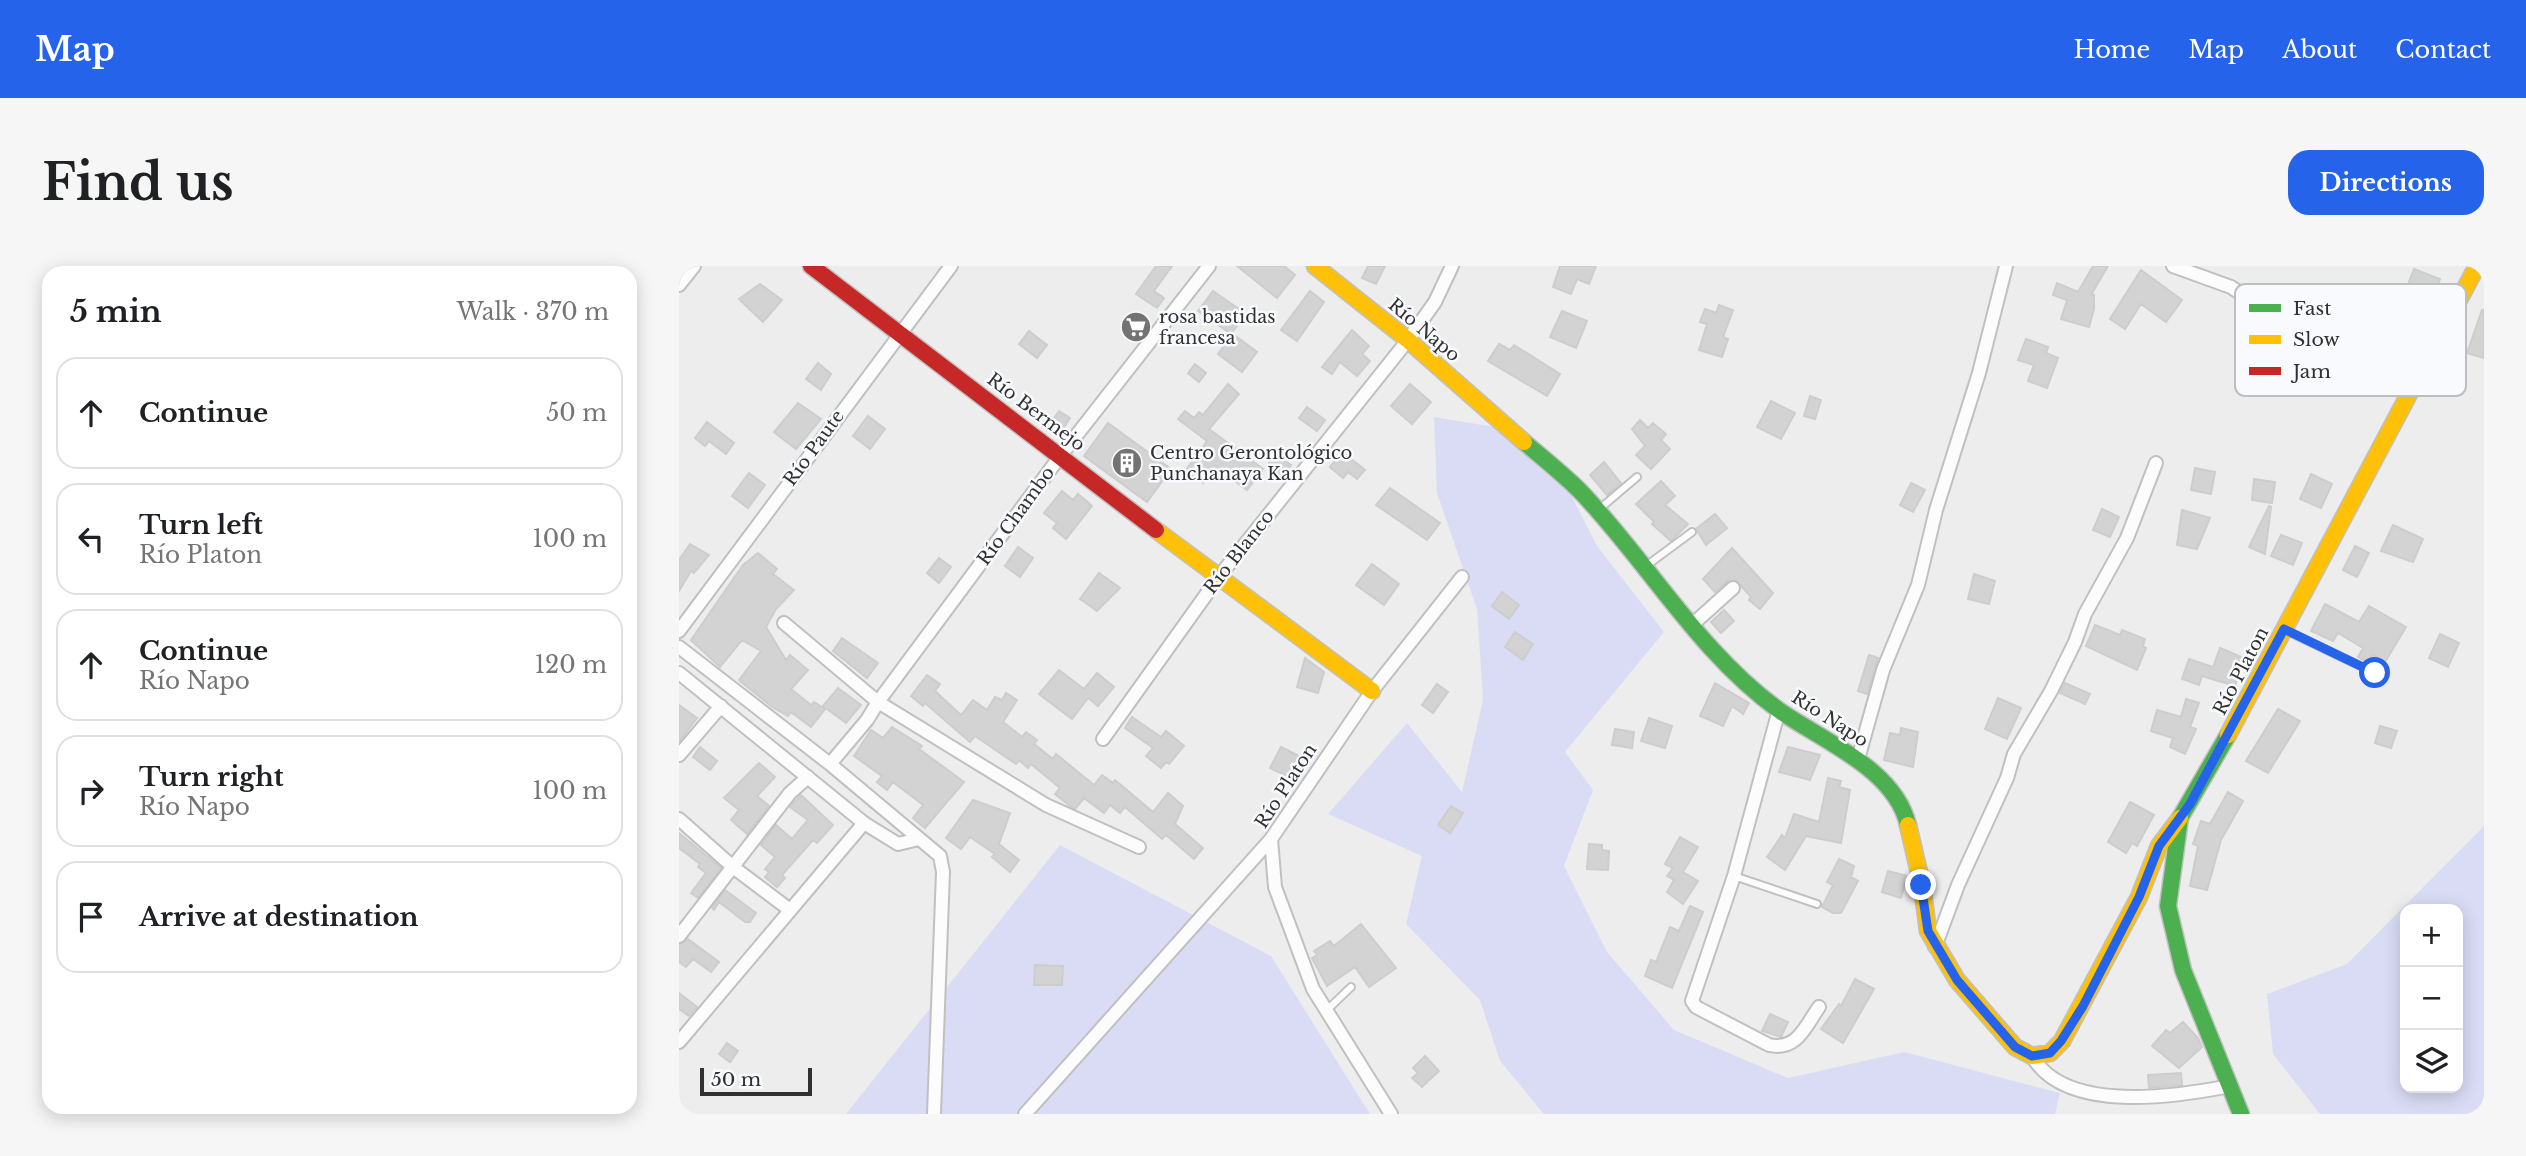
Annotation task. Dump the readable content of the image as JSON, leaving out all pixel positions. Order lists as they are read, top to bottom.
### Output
{
  "streets": {
    "street": [
      "Río Napo",
      "Río Bermejo",
      "Río Paute",
      "Río Chambo",
      "Río Blanco",
      "Río Platon"
    ]
  },
  "crossings": [
    ["Río Napo", "Río Blanco"],
    ["Río Bermejo", "Río Paute"],
    ["Río Bermejo", "Río Chambo"],
    ["Río Bermejo", "Río Blanco"],
    ["Río Bermejo", "Río Platon"]
  ],
  "places": {
    "supermarket": ["rosa bastidas francesa"],
    "building": ["Centro Gerontológico Punchanaya Kan"]
  },
  "legend": ["Fast", "Slow", "Jam"],
  "scale_bar": "50 m",
  "page": {
    "header": "Map",
    "nav": [
      "Home",
      "Map",
      "About",
      "Contact"
    ],
    "buttons": "Directions",
    "title": "Find us",
    "heading": ["5 min", "Walk · 370 m"],
    "list": [
      ["Continue", "50 m"],
      ["Turn left", "Río Platon", "100 m"],
      ["Continue", "Río Napo", "120 m"],
      ["Turn right", "Río Napo", "100 m"],
      "Arrive at destination"
    ],
    "map_buttons": ["+", "−"],
    "scale": "50 m"
  }
}
